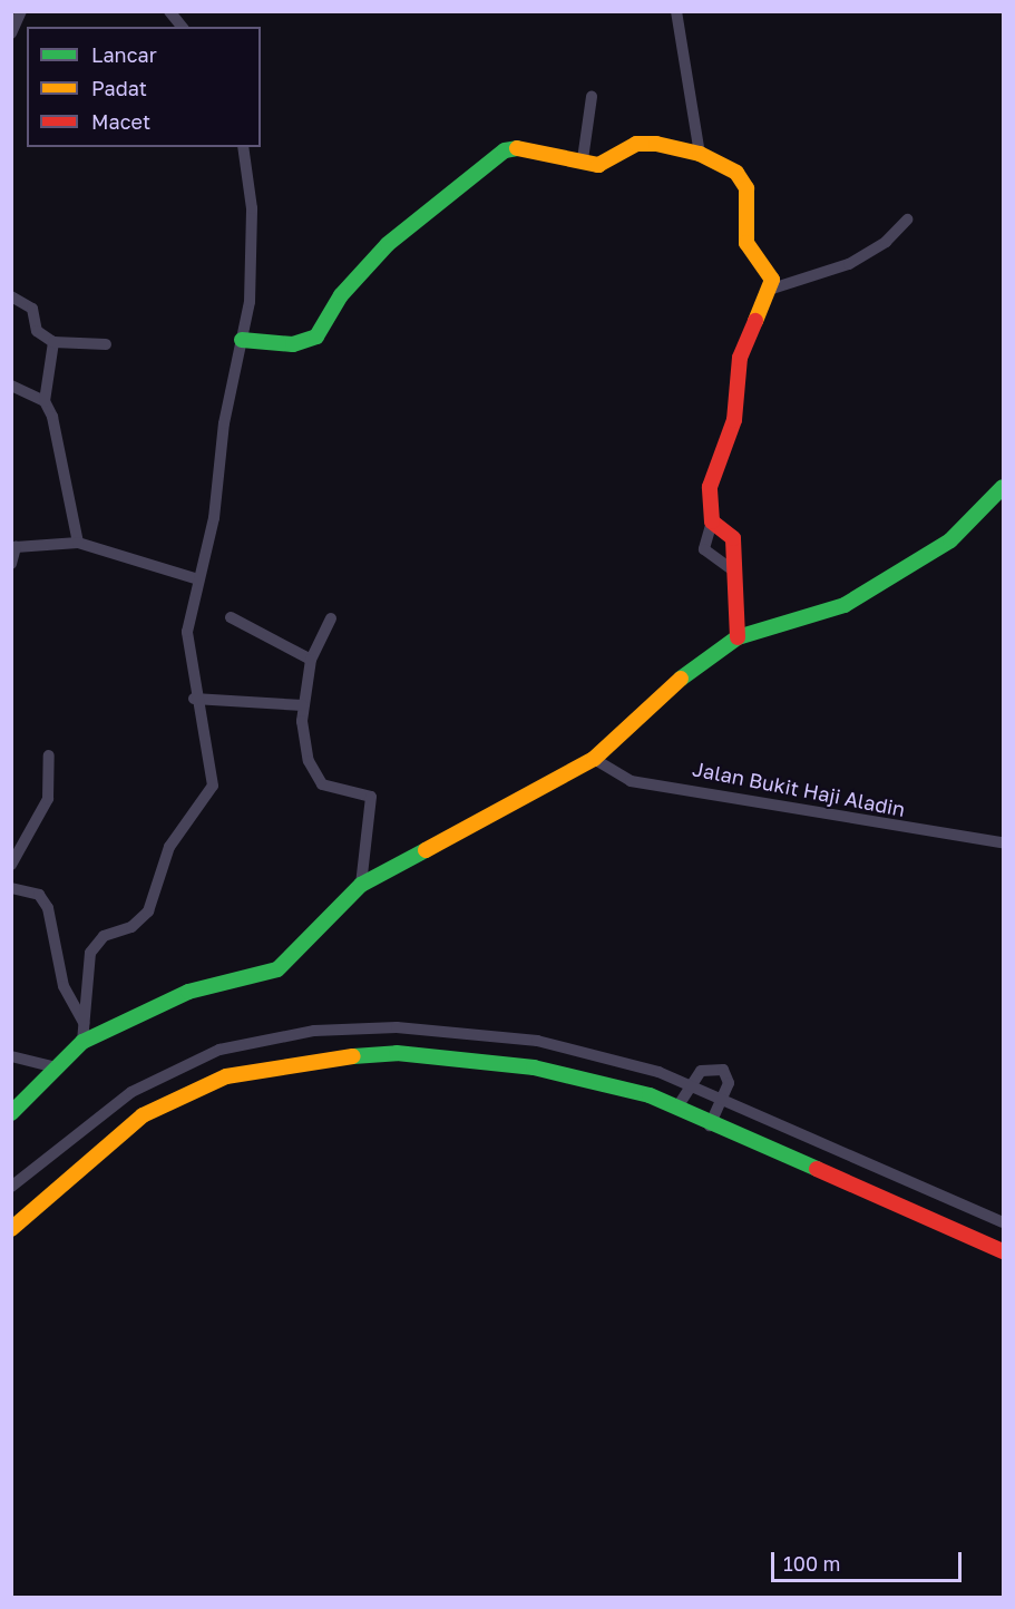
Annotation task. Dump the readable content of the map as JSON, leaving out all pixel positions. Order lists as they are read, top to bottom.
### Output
{
  "streets": {
    "street": ["Jalan Bukit Haji Aladin"]
  },
  "legend": ["Lancar", "Padat", "Macet"],
  "scale_bar": "100 m"
}
